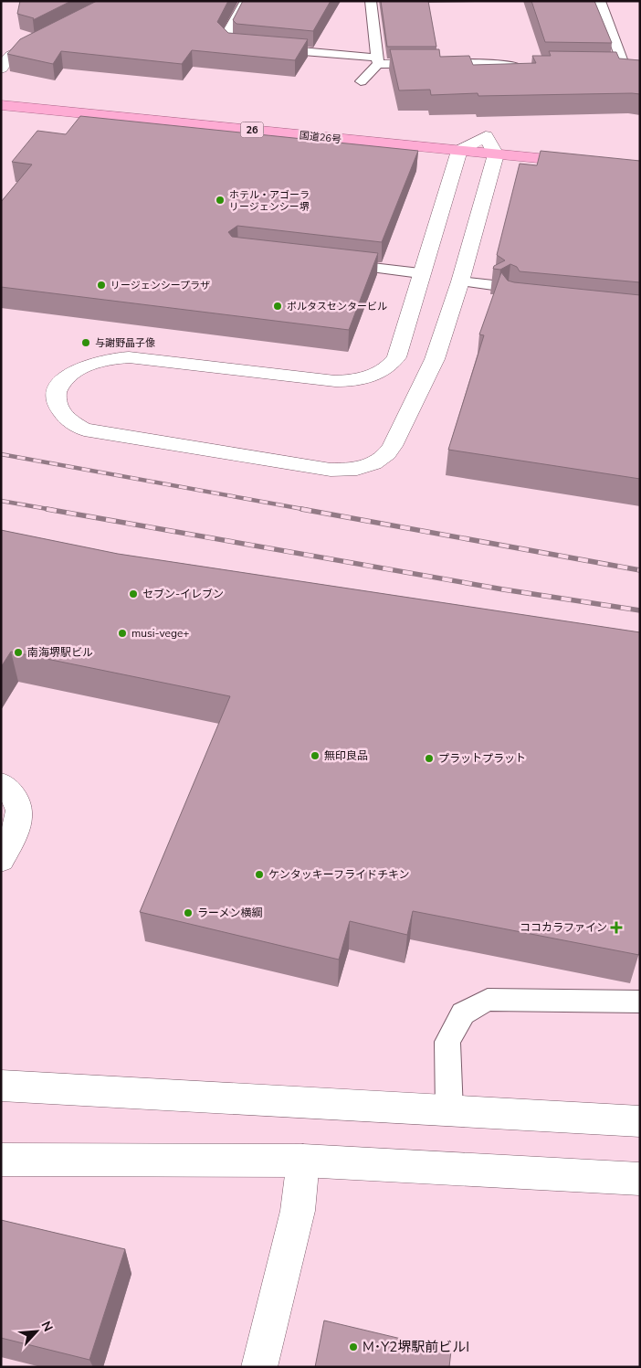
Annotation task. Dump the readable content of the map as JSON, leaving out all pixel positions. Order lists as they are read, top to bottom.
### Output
{
  "streets": {
    "highway": ["26", "国道26号"]
  },
  "places": {
    "other": [
      "ホテル・アゴーラ リージェンシー堺",
      "リージェンシープラザ",
      "ポルタスセンタービル",
      "与謝野晶子像",
      "セブン-イレブン",
      "musi-vege+",
      "南海堺駅ビル",
      "無印良品",
      "プラットプラット",
      "ケンタッキーフライドチキン",
      "ラーメン横綱",
      "M･Y2堺駅前ビルI"
    ],
    "health": ["ココカラファイン"]
  },
  "north": "top right"
}
